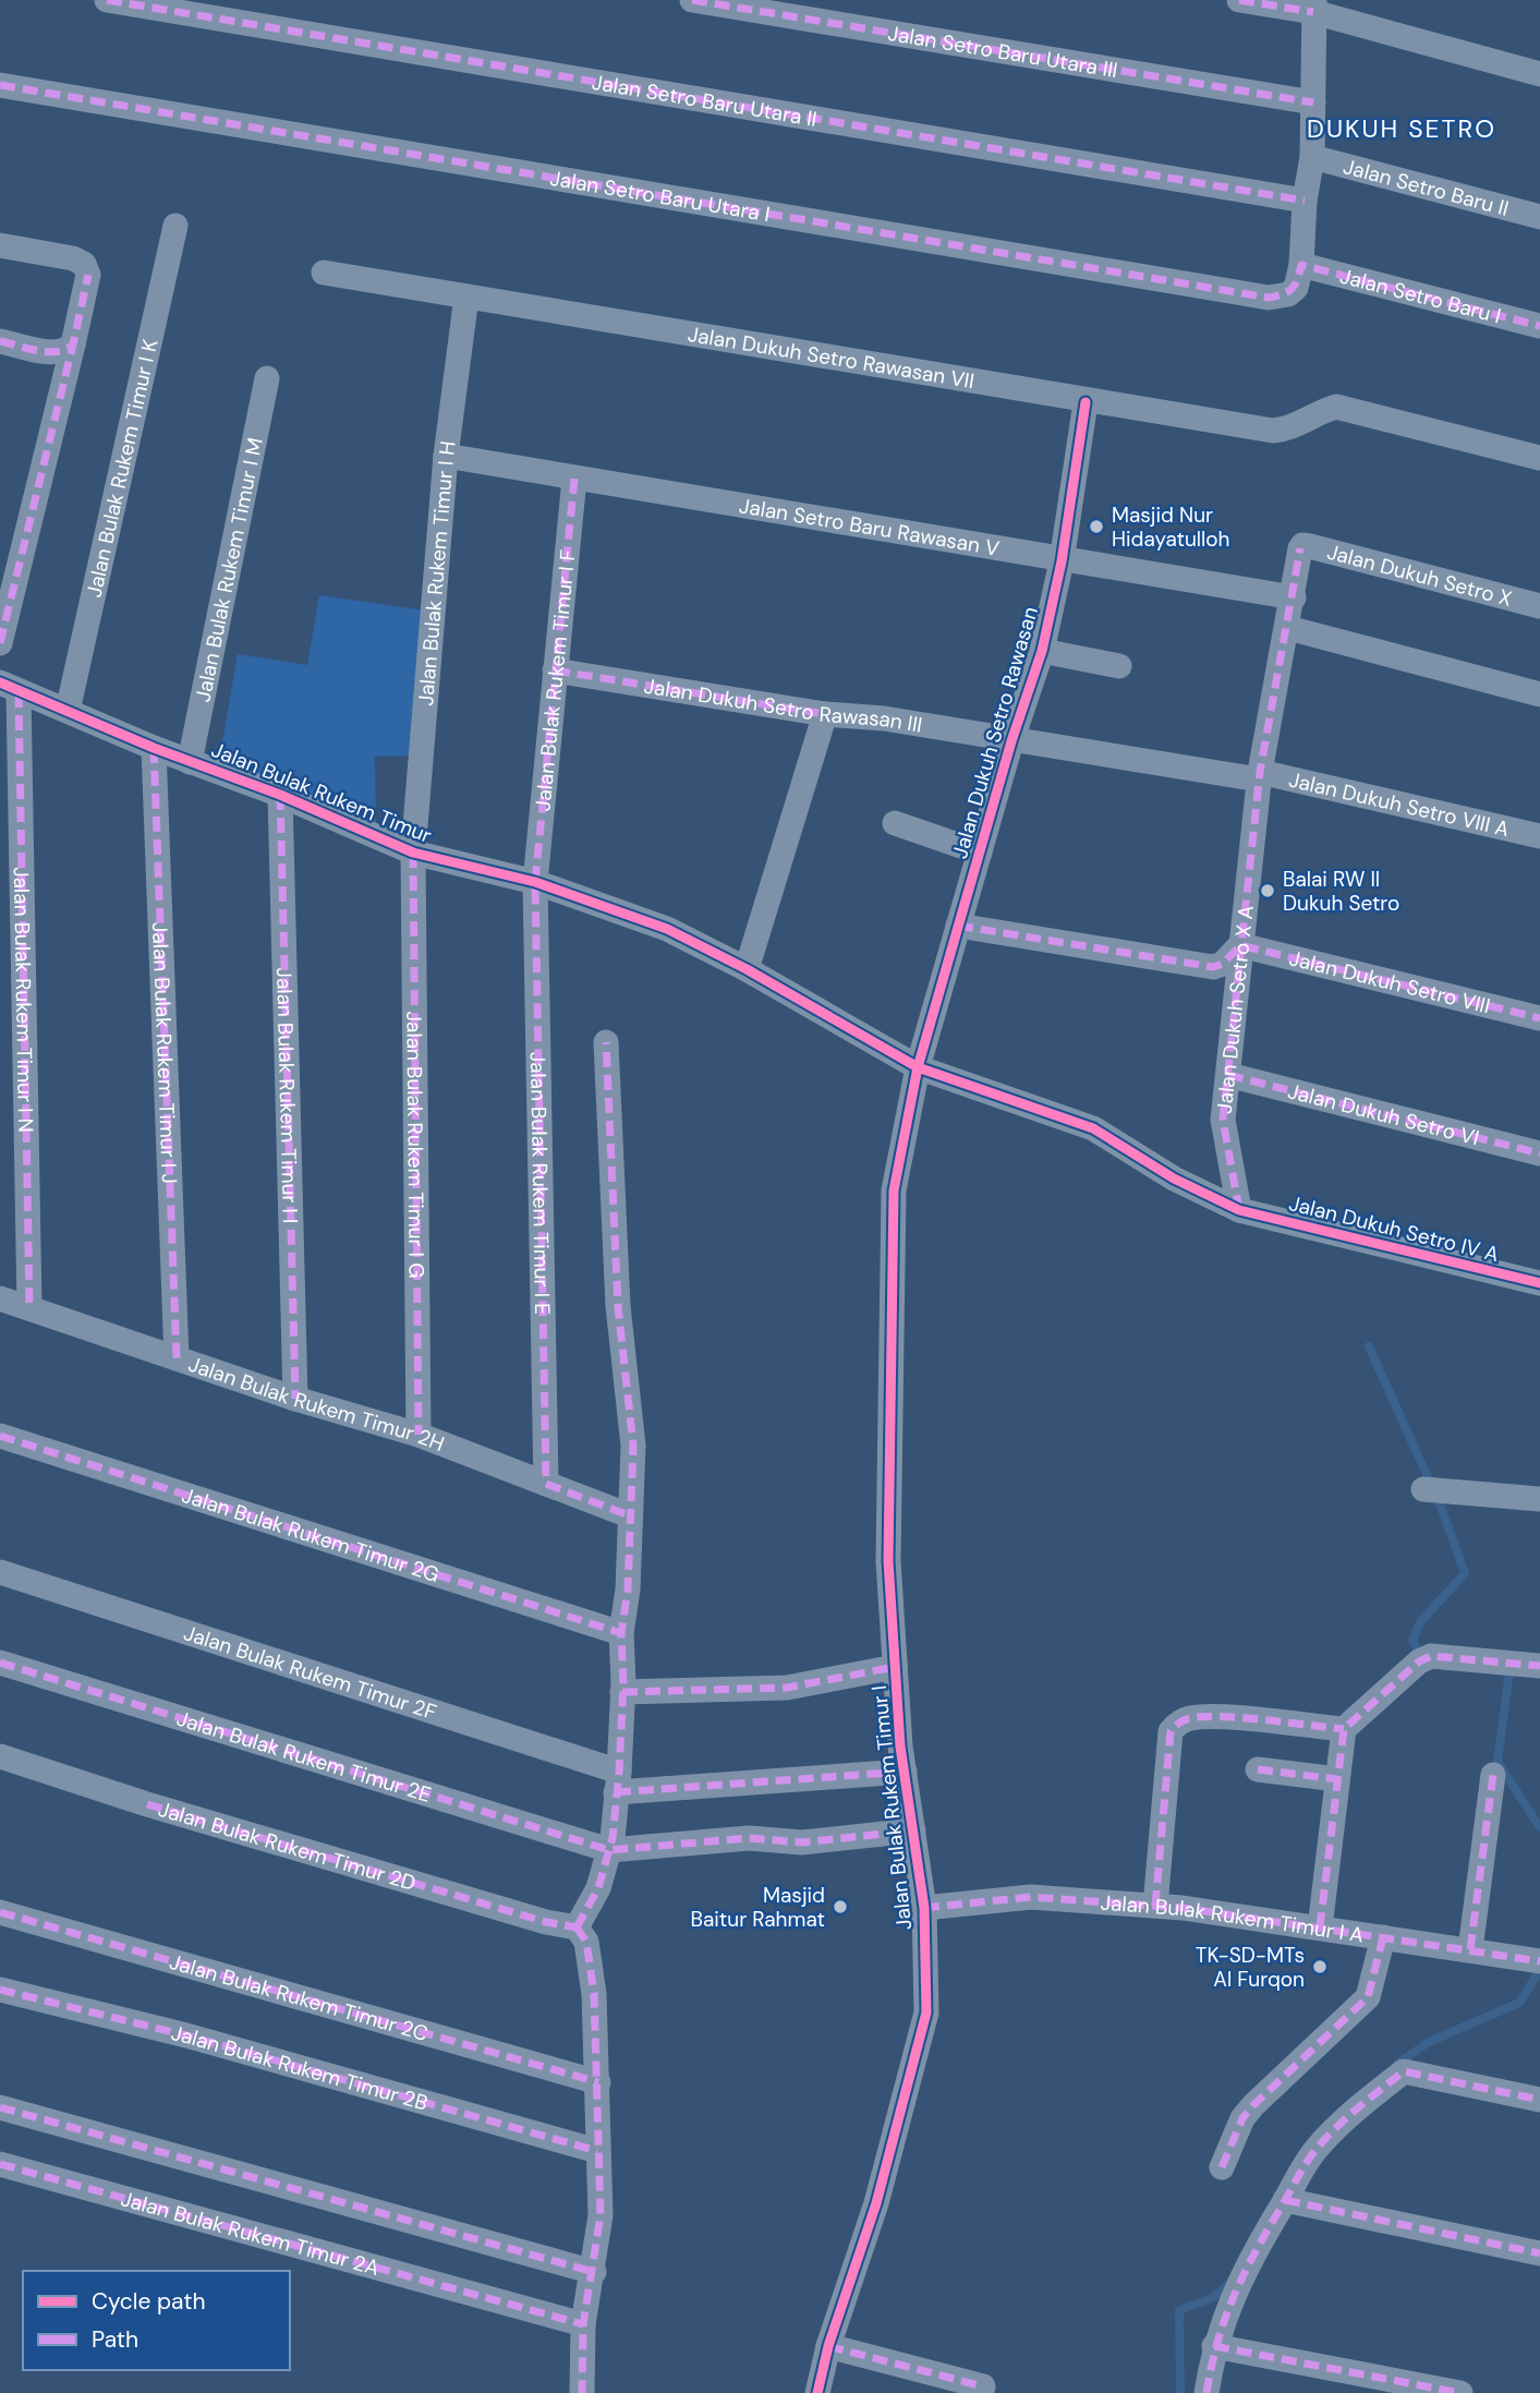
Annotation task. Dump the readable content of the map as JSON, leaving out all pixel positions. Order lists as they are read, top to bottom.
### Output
{
  "streets": {
    "street": [
      "Jalan Setro Baru Utara III",
      "Jalan Setro Baru Utara II",
      "Jalan Setro Baru II",
      "Jalan Setro Baru Utara I",
      "Jalan Setro Baru I",
      "Jalan Dukuh Setro Rawasan VII",
      "Jalan Bulak Rukem Timur I K",
      "Jalan Setro Baru Rawasan V",
      "Jalan Bulak Rukem Timur I M",
      "Jalan Bulak Rukem Timur I H",
      "Jalan Dukuh Setro X",
      "Jalan Bulak Rukem Timur I F",
      "Jalan Dukuh Setro Rawasan III",
      "Jalan Dukuh Setro Rawasan",
      "Jalan Bulak Rukem Timur",
      "Jalan Dukuh Setro VIII A",
      "Jalan Dukuh Setro VIII",
      "Jalan Bulak Rukem Timur I N",
      "Jalan Dukuh Setro X A",
      "Jalan Bulak Rukem Timur I J",
      "Jalan Bulak Rukem Timur I I",
      "Jalan Dukuh Setro VI",
      "Jalan Bulak Rukem Timur I G",
      "Jalan Bulak Rukem Timur I E",
      "Jalan Dukuh Setro IV A",
      "Jalan Bulak Rukem Timur 2H",
      "Jalan Bulak Rukem Timur 2G",
      "Jalan Bulak Rukem Timur 2F",
      "Jalan Bulak Rukem Timur 2E",
      "Jalan Bulak Rukem Timur I",
      "Jalan Bulak Rukem Timur 2D",
      "Jalan Bulak Rukem Timur I A",
      "Jalan Bulak Rukem Timur 2C",
      "Jalan Bulak Rukem Timur 2B",
      "Jalan Bulak Rukem Timur 2A"
    ]
  },
  "crossings": [
    ["Jalan Setro Baru Utara I", "Jalan Setro Baru I"],
    ["Jalan Dukuh Setro Rawasan VII", "Jalan Bulak Rukem Timur I H"],
    ["Jalan Dukuh Setro Rawasan VII", "Jalan Dukuh Setro Rawasan"],
    ["Jalan Bulak Rukem Timur I K", "Jalan Bulak Rukem Timur"],
    ["Jalan Setro Baru Rawasan V", "Jalan Bulak Rukem Timur I H"],
    ["Jalan Setro Baru Rawasan V", "Jalan Bulak Rukem Timur I F"],
    ["Jalan Setro Baru Rawasan V", "Jalan Dukuh Setro Rawasan"],
    ["Jalan Setro Baru Rawasan V", "Jalan Dukuh Setro X A"],
    ["Jalan Bulak Rukem Timur I M", "Jalan Bulak Rukem Timur"],
    ["Jalan Bulak Rukem Timur I H", "Jalan Bulak Rukem Timur"],
    ["Jalan Bulak Rukem Timur I H", "Jalan Bulak Rukem Timur I G"],
    ["Jalan Dukuh Setro X", "Jalan Dukuh Setro X A"],
    ["Jalan Bulak Rukem Timur I F", "Jalan Dukuh Setro Rawasan III"],
    ["Jalan Bulak Rukem Timur I F", "Jalan Bulak Rukem Timur"],
    ["Jalan Bulak Rukem Timur I F", "Jalan Bulak Rukem Timur I E"],
    ["Jalan Dukuh Setro Rawasan III", "Jalan Dukuh Setro Rawasan"],
    ["Jalan Dukuh Setro Rawasan III", "Jalan Dukuh Setro VIII A"],
    ["Jalan Dukuh Setro Rawasan III", "Jalan Dukuh Setro X A"],
    ["Jalan Dukuh Setro Rawasan", "Jalan Bulak Rukem Timur"],
    ["Jalan Dukuh Setro Rawasan", "Jalan Dukuh Setro IV A"],
    ["Jalan Dukuh Setro Rawasan", "Jalan Bulak Rukem Timur I"],
    ["Jalan Bulak Rukem Timur", "Jalan Bulak Rukem Timur I N"],
    ["Jalan Bulak Rukem Timur", "Jalan Bulak Rukem Timur I J"],
    ["Jalan Bulak Rukem Timur", "Jalan Bulak Rukem Timur I I"],
    ["Jalan Bulak Rukem Timur", "Jalan Bulak Rukem Timur I G"],
    ["Jalan Bulak Rukem Timur", "Jalan Bulak Rukem Timur I E"],
    ["Jalan Bulak Rukem Timur", "Jalan Dukuh Setro IV A"],
    ["Jalan Bulak Rukem Timur", "Jalan Bulak Rukem Timur I"],
    ["Jalan Dukuh Setro VIII A", "Jalan Dukuh Setro X A"],
    ["Jalan Dukuh Setro VIII", "Jalan Dukuh Setro X A"],
    ["Jalan Bulak Rukem Timur I N", "Jalan Bulak Rukem Timur 2H"],
    ["Jalan Dukuh Setro X A", "Jalan Dukuh Setro VI"],
    ["Jalan Dukuh Setro X A", "Jalan Dukuh Setro IV A"],
    ["Jalan Bulak Rukem Timur I J", "Jalan Bulak Rukem Timur 2H"],
    ["Jalan Bulak Rukem Timur I I", "Jalan Bulak Rukem Timur 2H"],
    ["Jalan Bulak Rukem Timur I G", "Jalan Bulak Rukem Timur 2H"],
    ["Jalan Bulak Rukem Timur I E", "Jalan Bulak Rukem Timur 2H"],
    ["Jalan Dukuh Setro IV A", "Jalan Bulak Rukem Timur I"],
    ["Jalan Bulak Rukem Timur I", "Jalan Bulak Rukem Timur I A"]
  ],
  "districts": ["DUKUH SETRO"],
  "places": [
    "Masjid Nur Hidayatulloh",
    "Balai RW II Dukuh Setro",
    "Masjid Baitur Rahmat",
    "TK-SD-MTs Al Furqon"
  ],
  "legend": ["Cycle path", "Path"]
}
